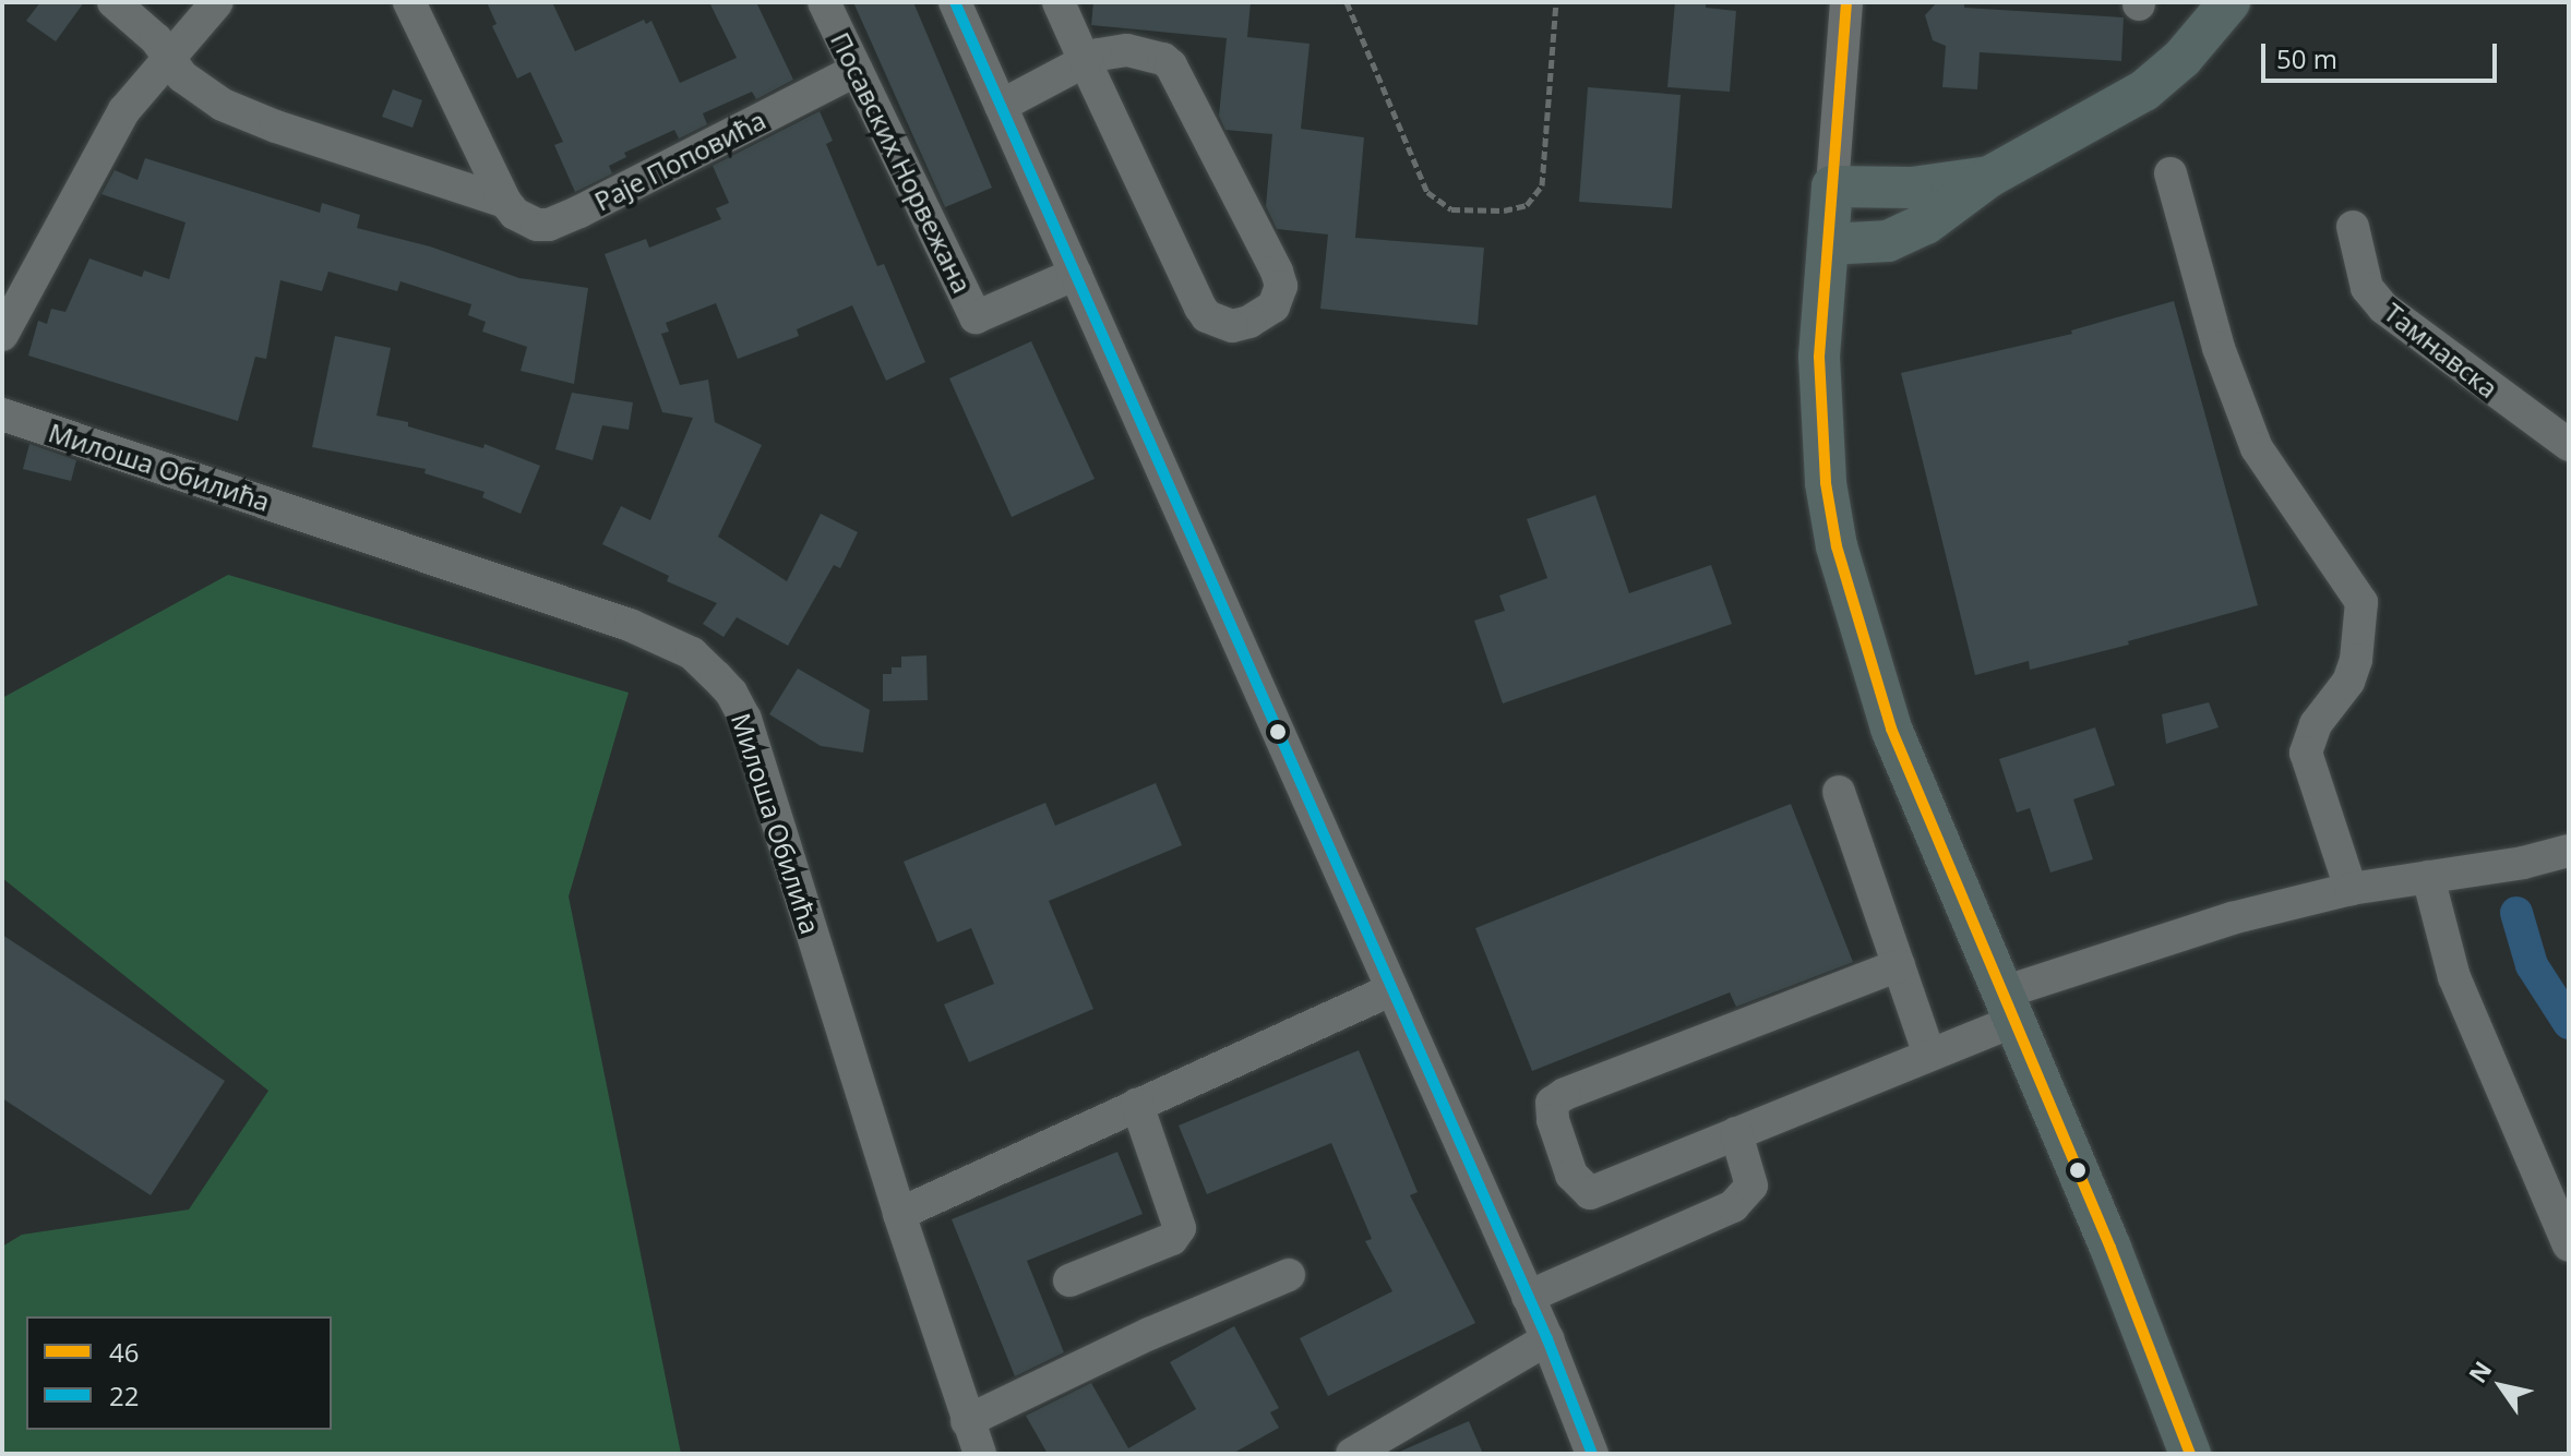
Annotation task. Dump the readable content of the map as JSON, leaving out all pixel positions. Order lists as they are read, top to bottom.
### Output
{
  "streets": {
    "street": [
      "Раје Поповића",
      "Посавских Норвежана",
      "Тамнавска",
      "Милоша Обилића"
    ]
  },
  "crossings": [
    ["Раје Поповића", "Посавских Норвежана"]
  ],
  "lines": ["transit line 46", "transit line 22"],
  "legend": ["46", "22"],
  "scale_bar": "50 m",
  "north": "top left"
}
